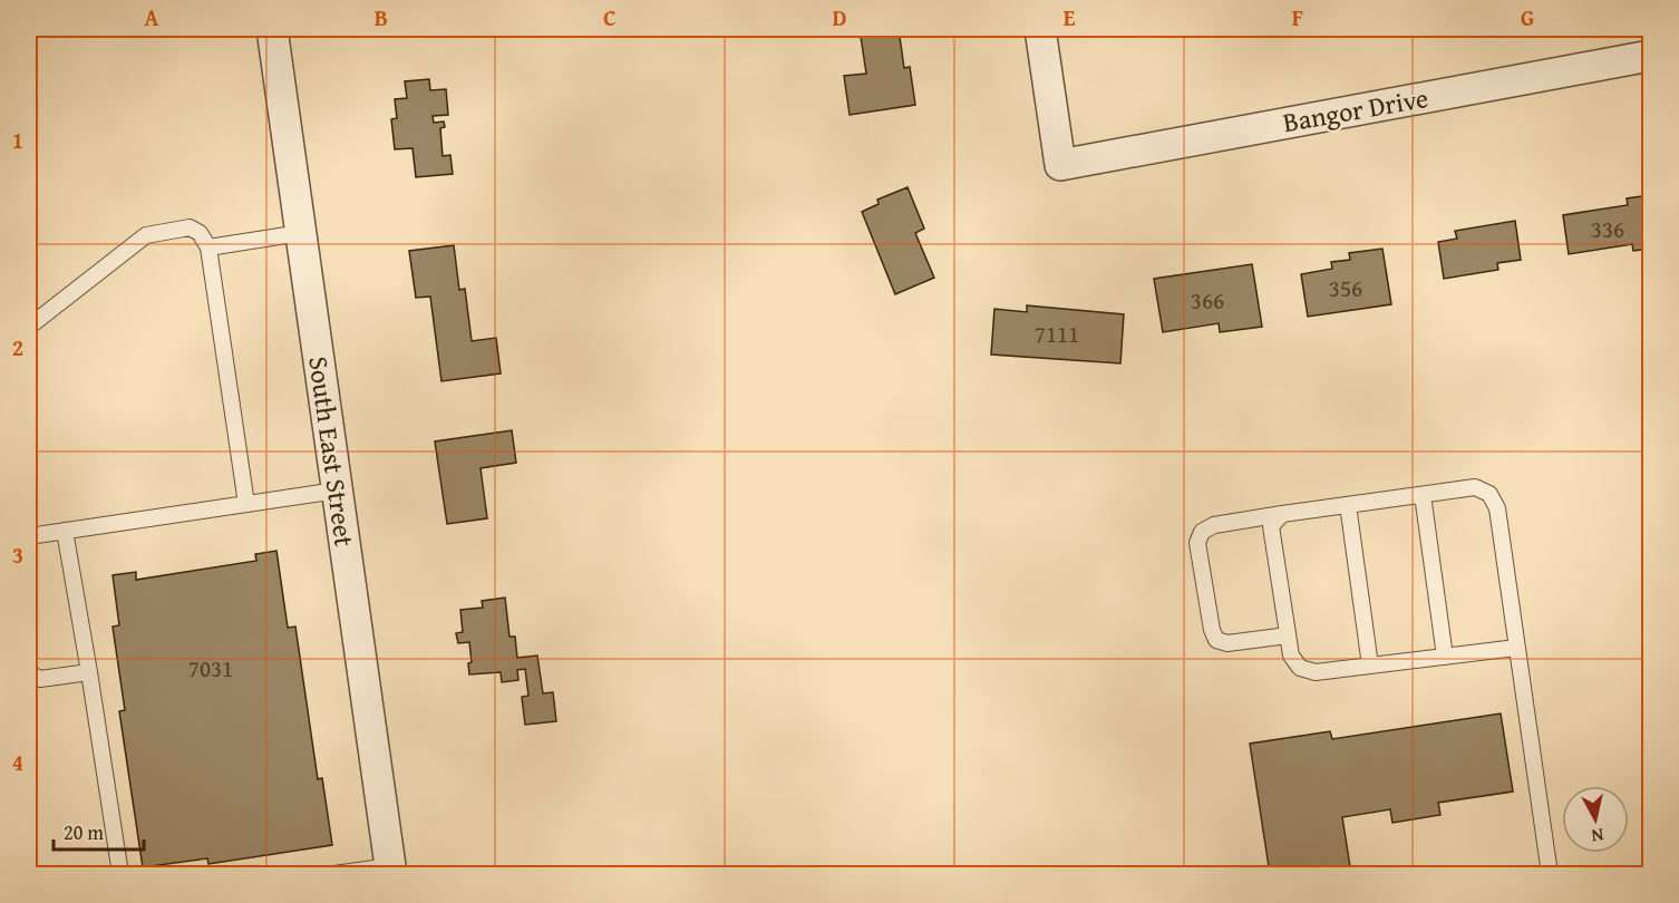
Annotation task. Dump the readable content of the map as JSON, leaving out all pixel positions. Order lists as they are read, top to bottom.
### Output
{
  "streets": {
    "street": ["Bangor Drive", "South East Street"]
  },
  "house_numbers": [
    "336",
    "356",
    "366",
    "7111",
    "7031"
  ],
  "scale_bar": "20 m",
  "north": "bottom",
  "grid": {
    "columns": [
      "A",
      "B",
      "C",
      "D",
      "E",
      "F",
      "G"
    ],
    "rows": [
      "1",
      "2",
      "3",
      "4"
    ]
  }
}
